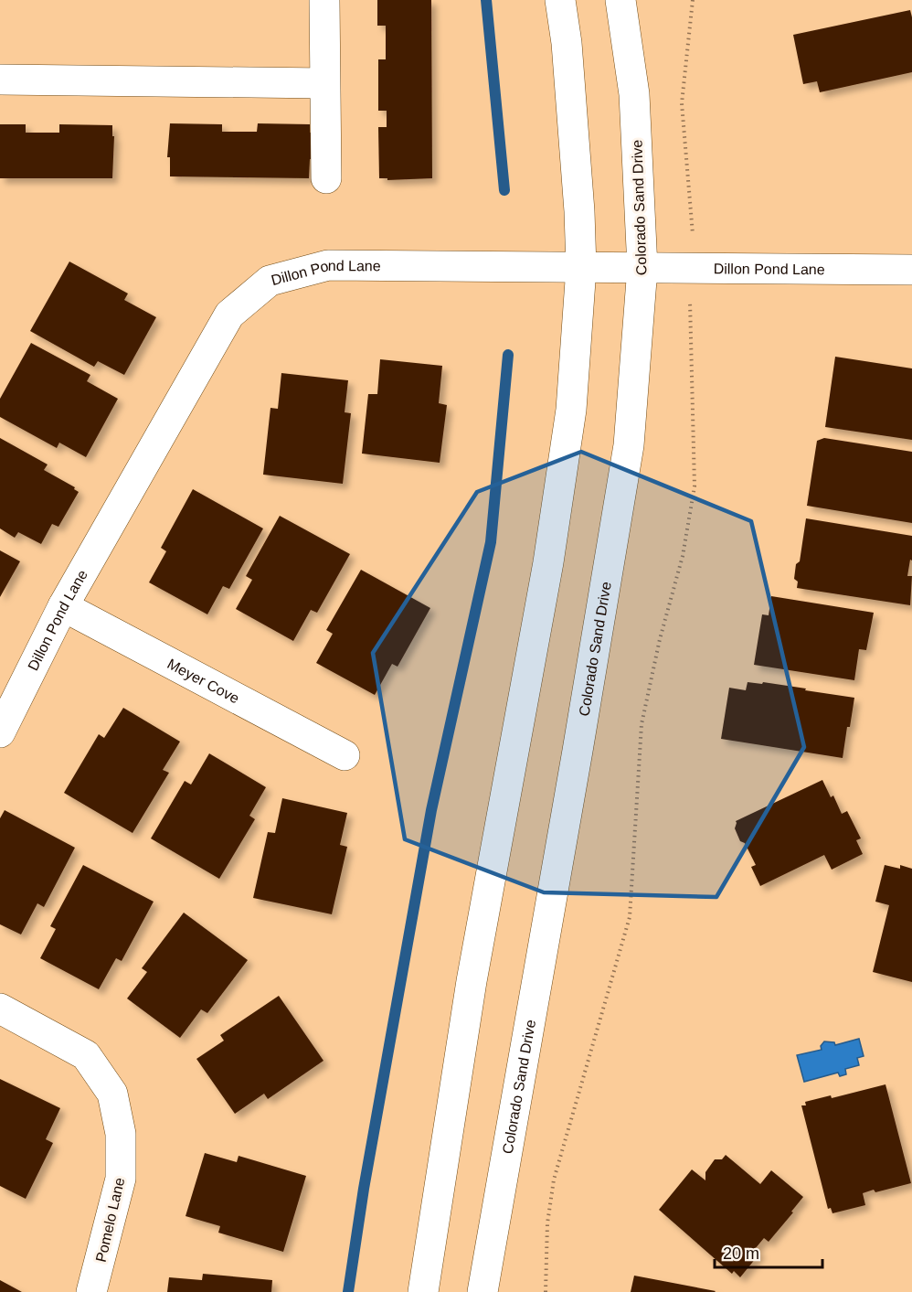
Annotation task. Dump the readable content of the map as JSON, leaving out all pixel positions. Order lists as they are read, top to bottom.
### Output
{
  "streets": {
    "street": [
      "Colorado Sand Drive",
      "Dillon Pond Lane",
      "Meyer Cove",
      "Pomelo Lane"
    ]
  },
  "crossings": [
    ["Colorado Sand Drive", "Dillon Pond Lane"],
    ["Dillon Pond Lane", "Meyer Cove"]
  ],
  "scale_bar": "20 m"
}
